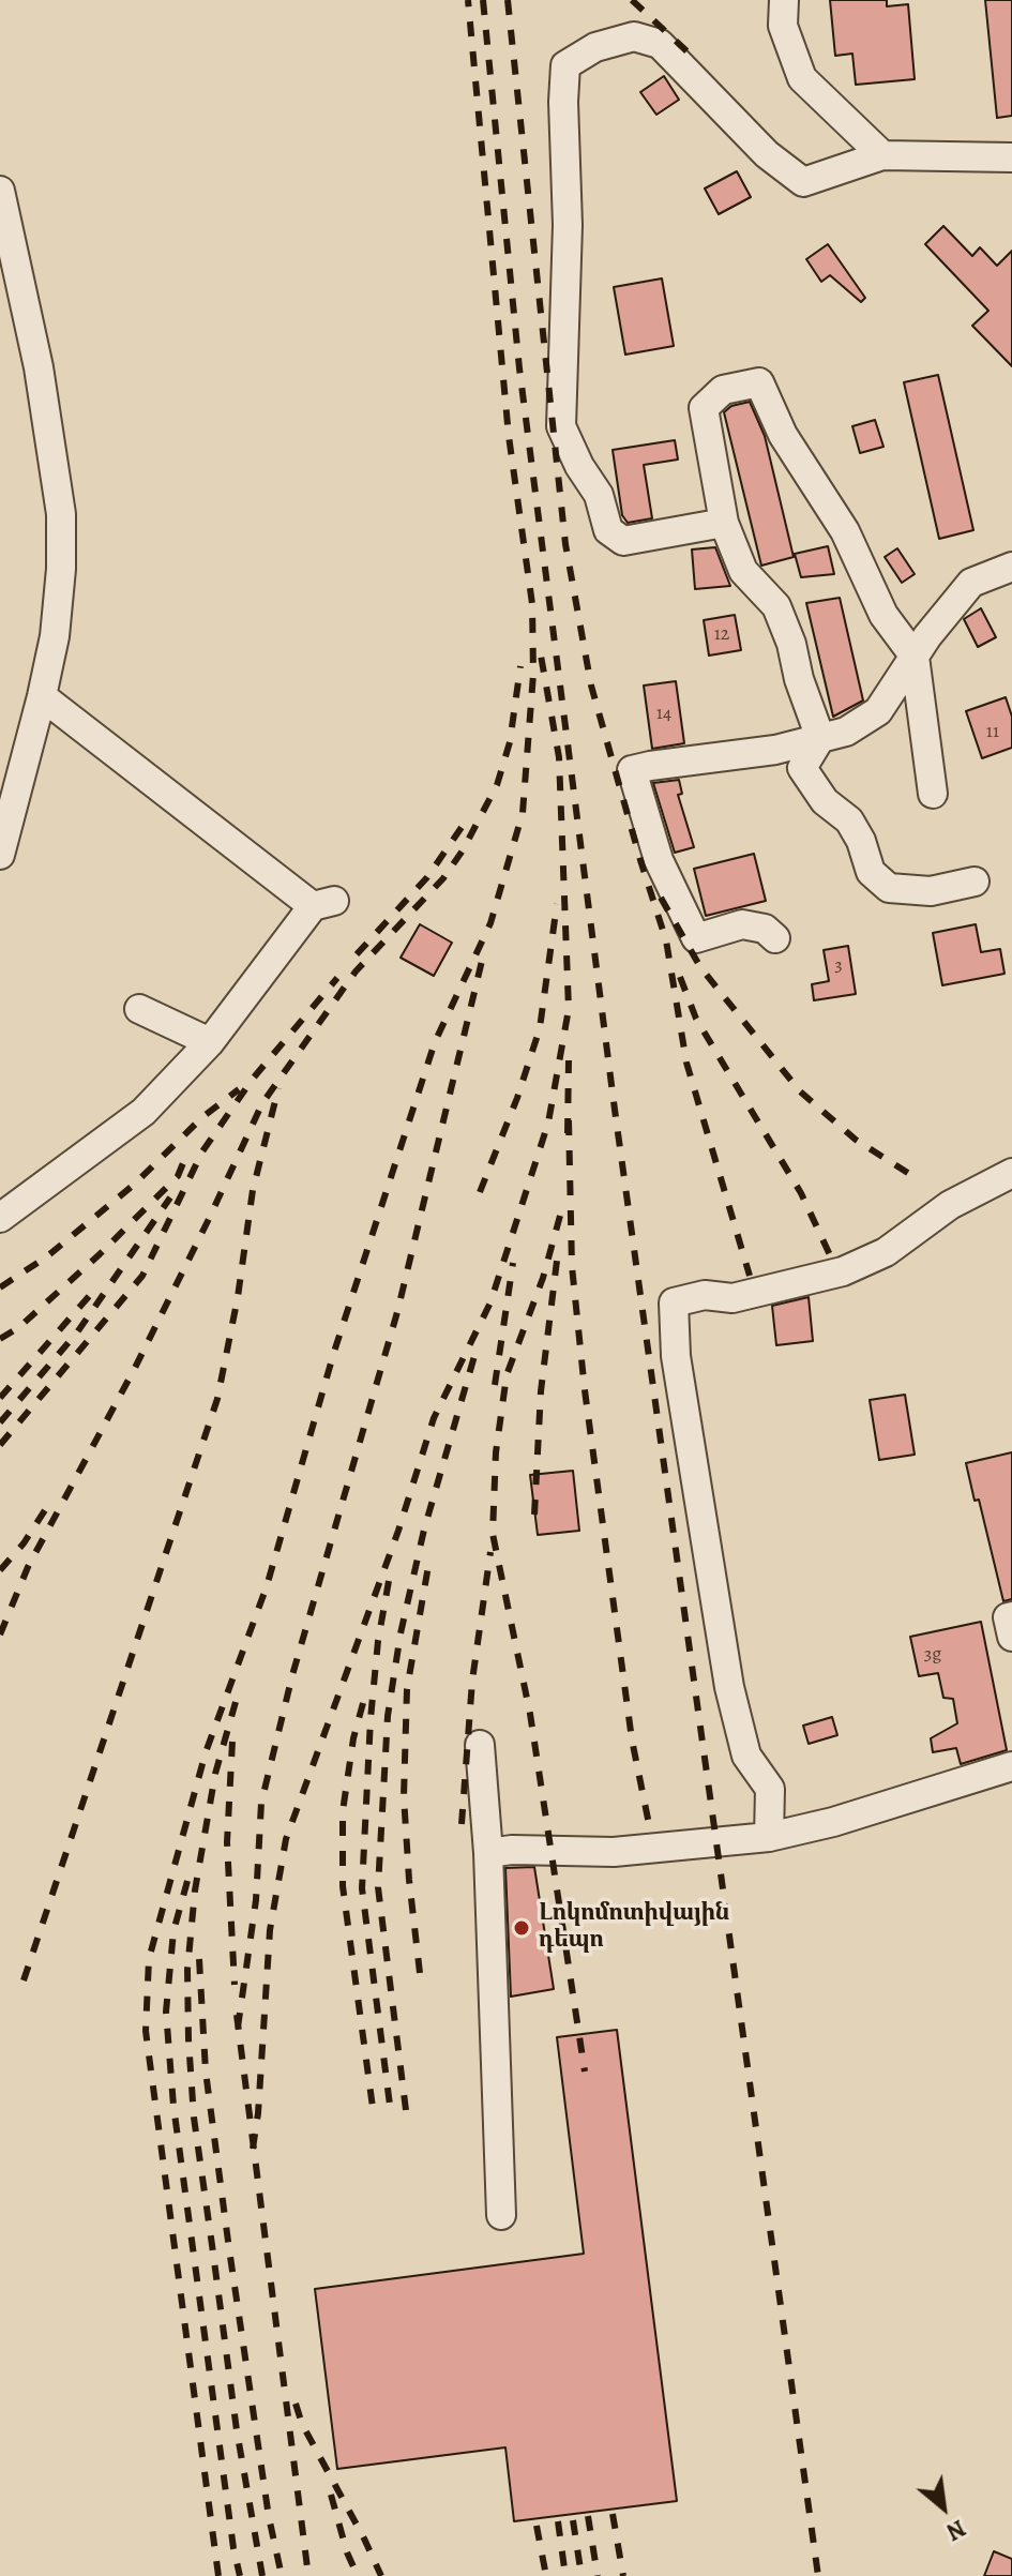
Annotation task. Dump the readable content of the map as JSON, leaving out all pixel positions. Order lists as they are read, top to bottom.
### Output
{
  "places": ["Լոկոմոտիվային դեպո"],
  "house_numbers": [
    "12",
    "14",
    "11",
    "3",
    "3g"
  ],
  "north": "bottom right"
}
